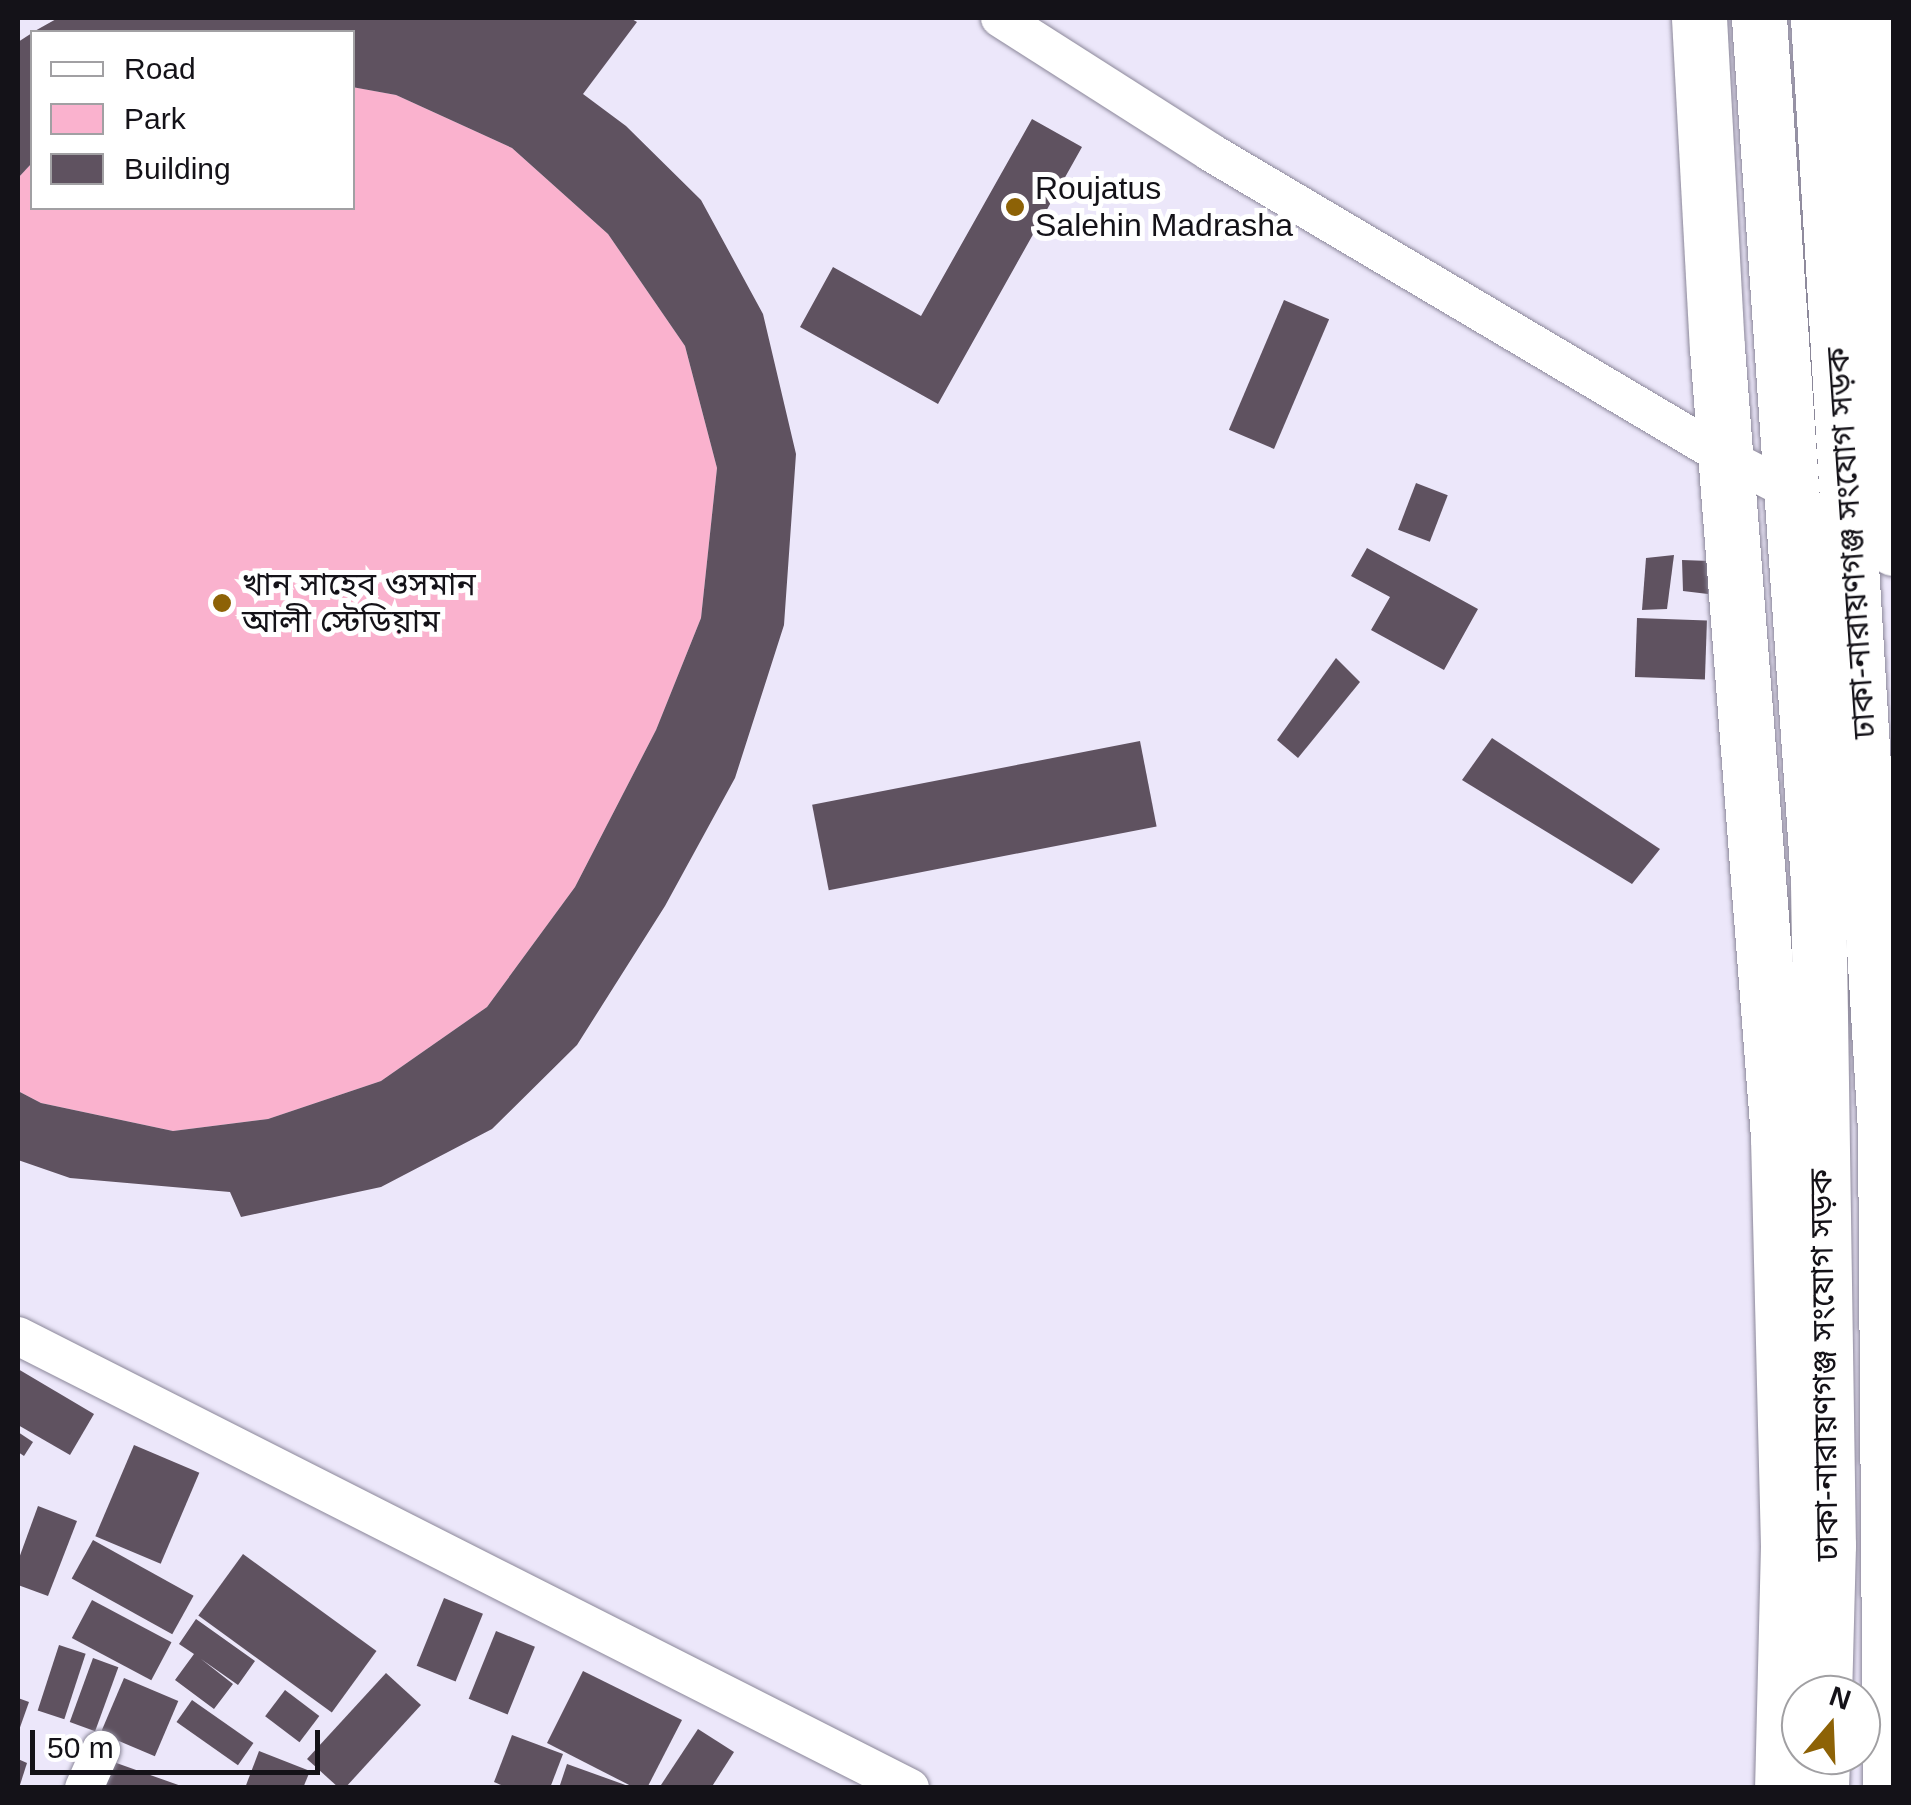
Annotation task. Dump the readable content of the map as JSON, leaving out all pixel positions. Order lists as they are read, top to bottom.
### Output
{
  "streets": {
    "main road": ["ঢাকা-নারায়ণগঞ্জ সংযোগ সড়ক"]
  },
  "places": ["Roujatus Salehin Madrasha", "খান সাহেব ওসমান আলী স্টেডিয়াম"],
  "legend": ["Road", "Park", "Building"],
  "scale_bar": "50 m",
  "north": "top"
}
